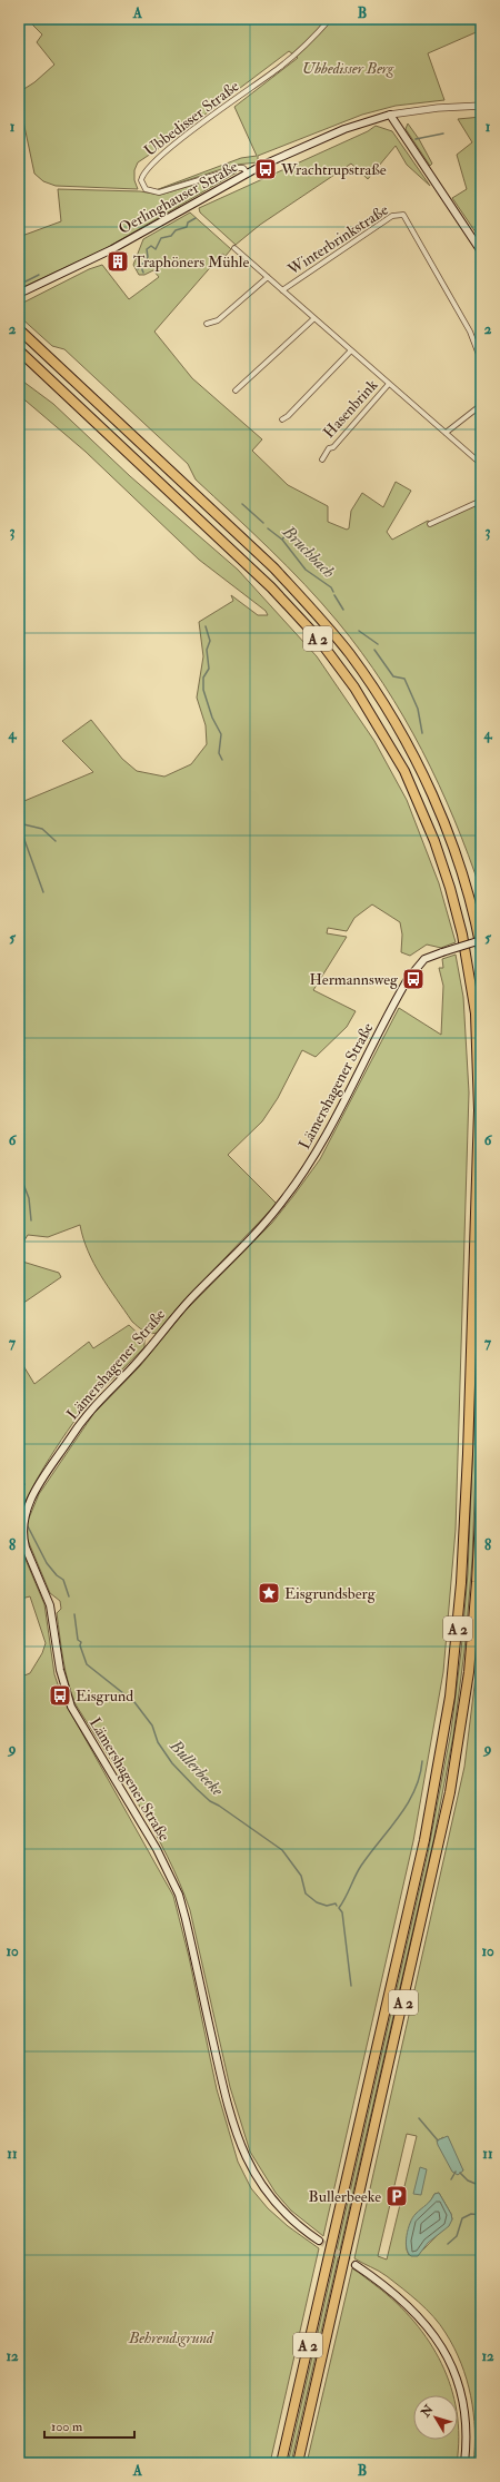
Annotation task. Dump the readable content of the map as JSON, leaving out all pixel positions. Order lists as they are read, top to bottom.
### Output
{
  "streets": {
    "highway": ["A 2"],
    "main road": ["Oerlinghauser Straße", "Lämershagener Straße"],
    "street": ["Ubbedisser Straße", "Winterbrinkstraße", "Hasenbrink"]
  },
  "crossings": [
    ["Ubbedisser Straße", "Oerlinghauser Straße"]
  ],
  "water": ["Bruchbach", "Bullerbeeke"],
  "parks": ["Ubbedisser Berg", "Behrendsgrund"],
  "places": {
    "bus stop": ["Wrachtrupstraße", "Hermannsweg", "Eisgrund"],
    "building": ["Traphöners Mühle"],
    "place": ["Eisgrundsberg"],
    "parking": ["Bullerbeeke"]
  },
  "scale_bar": "100 m",
  "north": "top left",
  "grid": {
    "columns": ["A", "B"],
    "rows": [
      "1",
      "2",
      "3",
      "4",
      "5",
      "6",
      "7",
      "8",
      "9",
      "10",
      "11",
      "12"
    ]
  }
}
